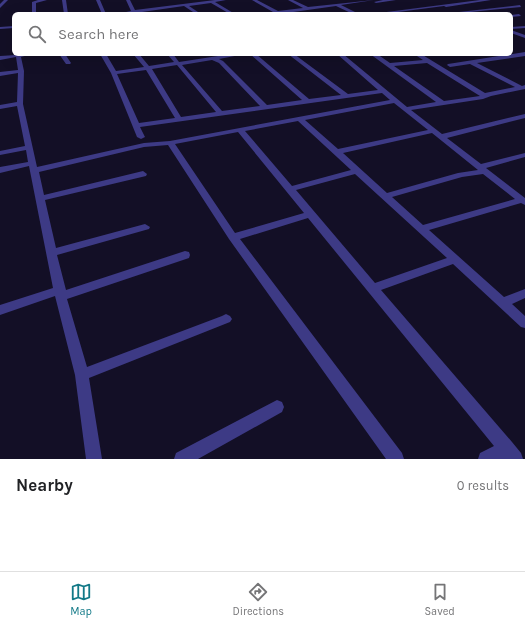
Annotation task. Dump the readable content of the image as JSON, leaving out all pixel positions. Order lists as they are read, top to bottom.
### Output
{
  "page": {
    "search": "Search here",
    "heading": ["Nearby", "0 results"],
    "nav": ["Map", "Directions", "Saved"]
  }
}
